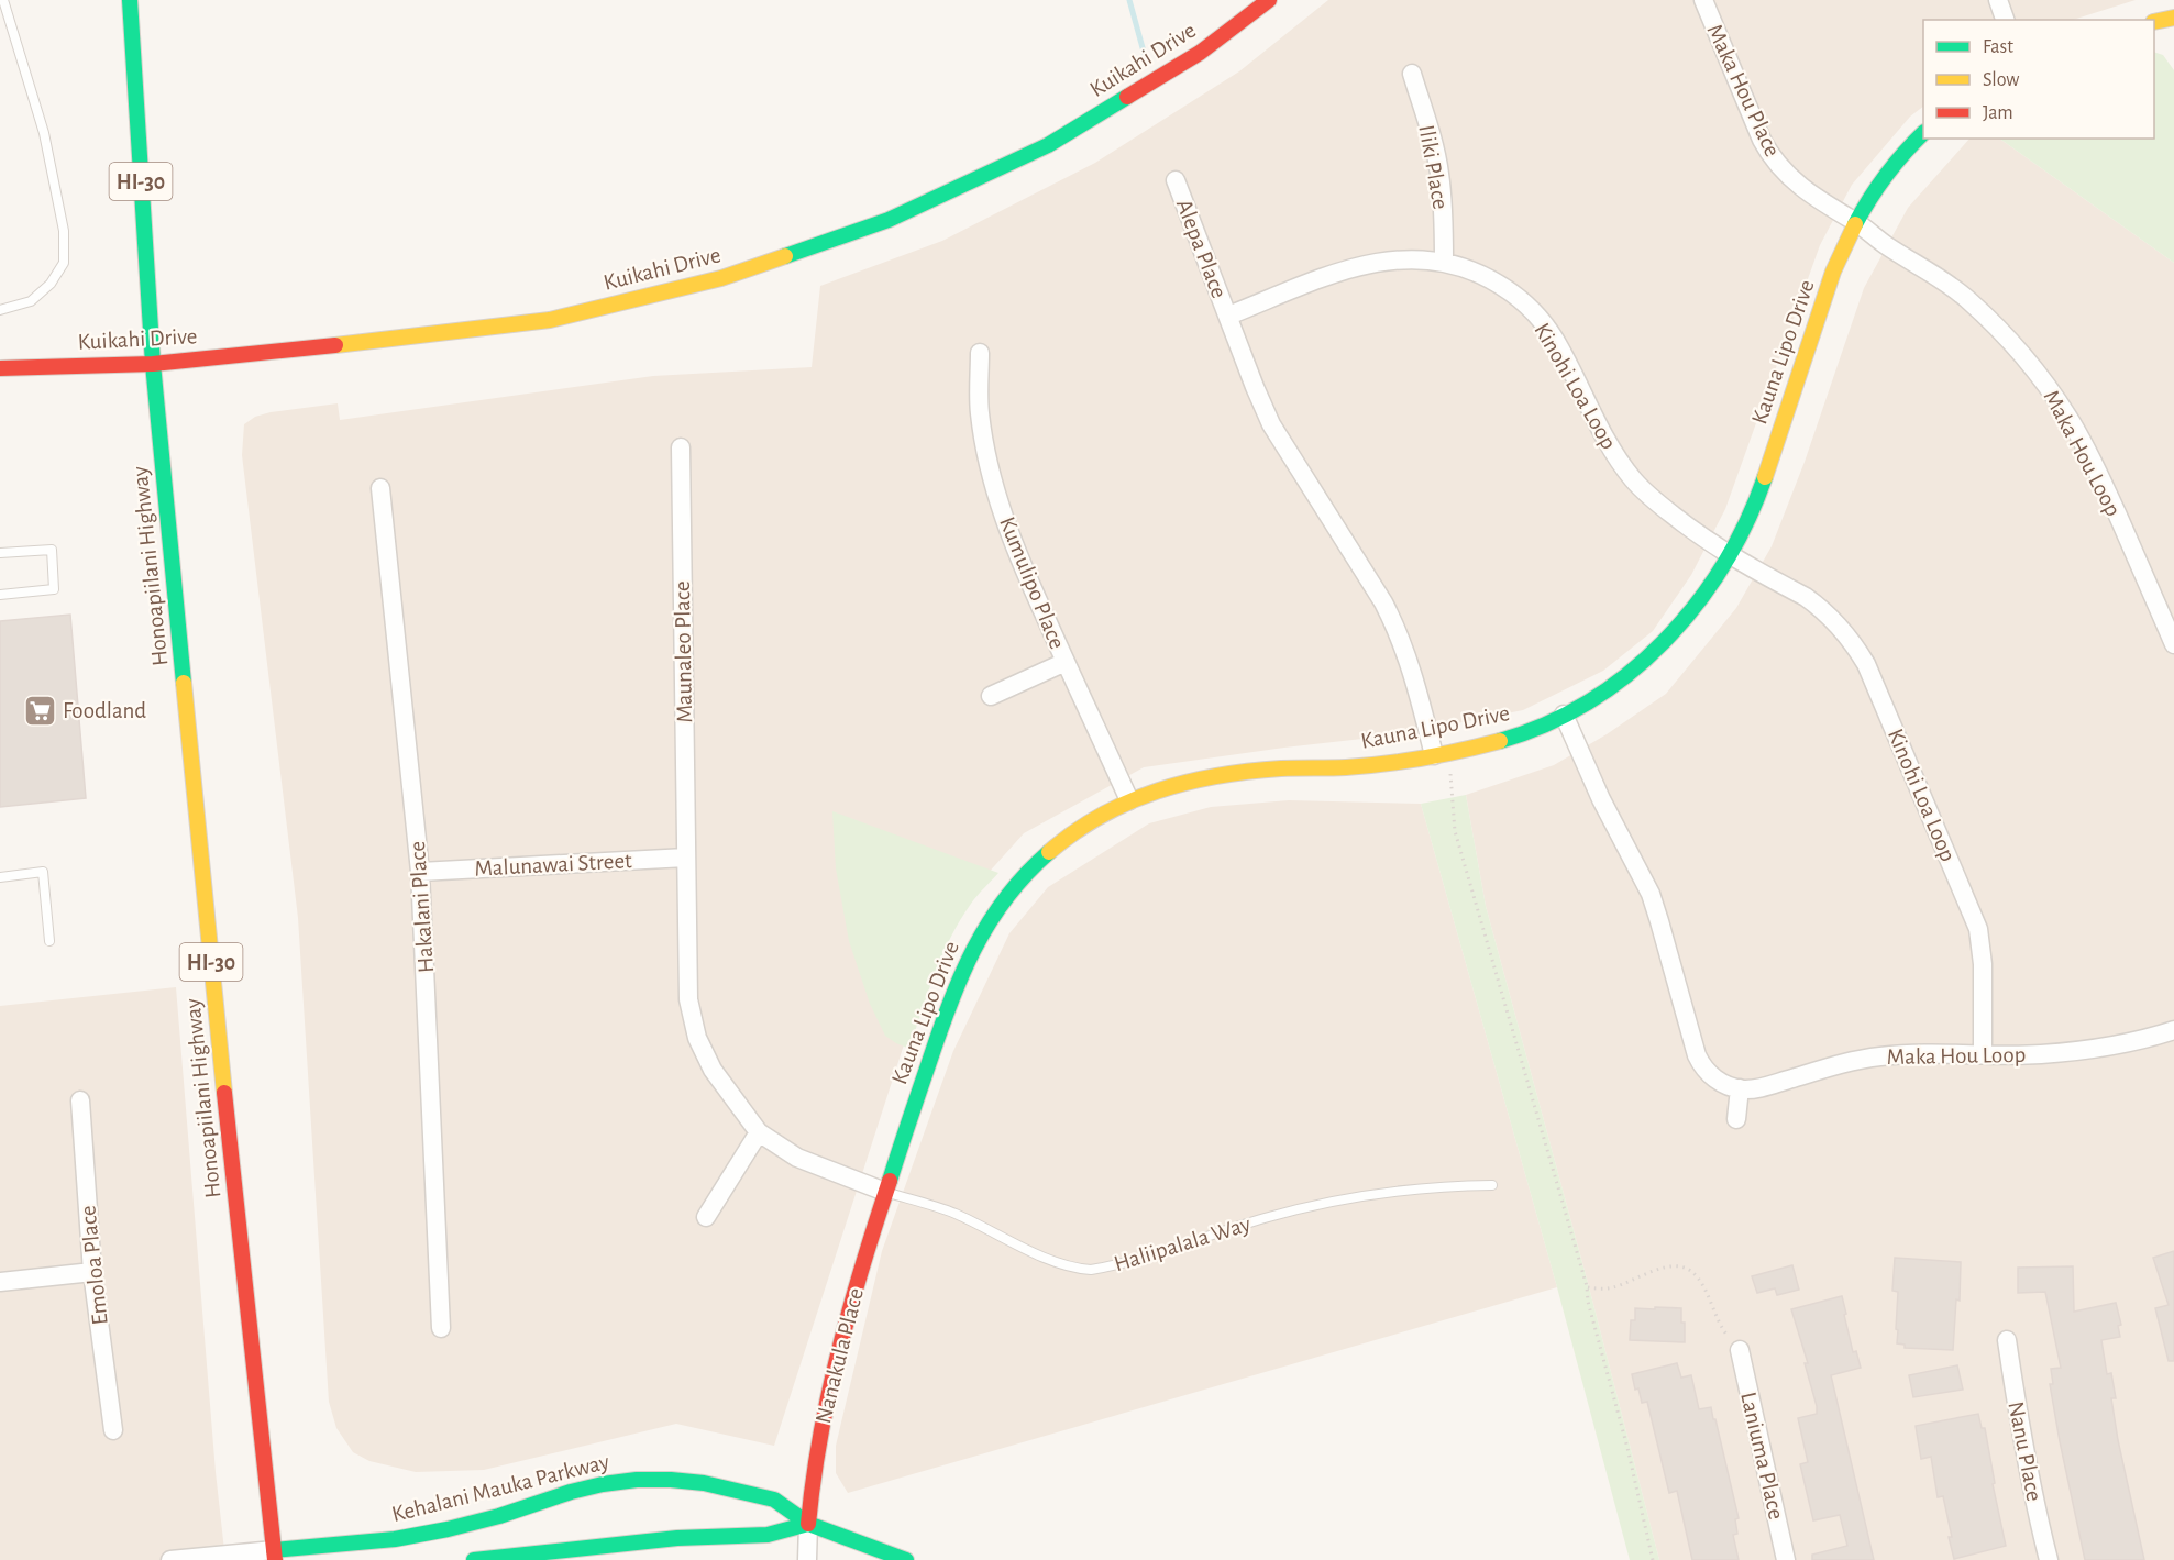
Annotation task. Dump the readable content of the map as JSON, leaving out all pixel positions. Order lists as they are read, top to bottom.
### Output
{
  "streets": {
    "street": [
      "Kuikahi Drive",
      "Maka Hou Place",
      "Iliki Place",
      "HI-30",
      "Alepa Place",
      "Kauna Lipo Drive",
      "Kinohi Loa Loop",
      "Maka Hou Loop",
      "Honoapiilani Highway",
      "Kumulipo Place",
      "Maunaleo Place",
      "Malunawai Street",
      "Hakalani Place",
      "Emoloa Place",
      "Nanakula Place",
      "Nanu Place",
      "Laniuma Place",
      "Kehalani Mauka Parkway"
    ],
    "lane": ["Haliipalala Way"]
  },
  "crossings": [
    ["Kuikahi Drive", "Honoapiilani Highway"],
    ["Maka Hou Place", "Kauna Lipo Drive"],
    ["Maka Hou Place", "Maka Hou Loop"],
    ["Iliki Place", "Kinohi Loa Loop"],
    ["Alepa Place", "Kinohi Loa Loop"],
    ["Kauna Lipo Drive", "Kinohi Loa Loop"],
    ["Kauna Lipo Drive", "Maka Hou Loop"],
    ["Kauna Lipo Drive", "Kumulipo Place"],
    ["Kauna Lipo Drive", "Haliipalala Way"],
    ["Kauna Lipo Drive", "Nanakula Place"],
    ["Kinohi Loa Loop", "Maka Hou Loop"],
    ["Honoapiilani Highway", "Kehalani Mauka Parkway"],
    ["Maunaleo Place", "Malunawai Street"],
    ["Malunawai Street", "Hakalani Place"],
    ["Haliipalala Way", "Nanakula Place"],
    ["Nanakula Place", "Kehalani Mauka Parkway"]
  ],
  "places": {
    "supermarket": ["Foodland"]
  },
  "legend": ["Fast", "Slow", "Jam"]
}
